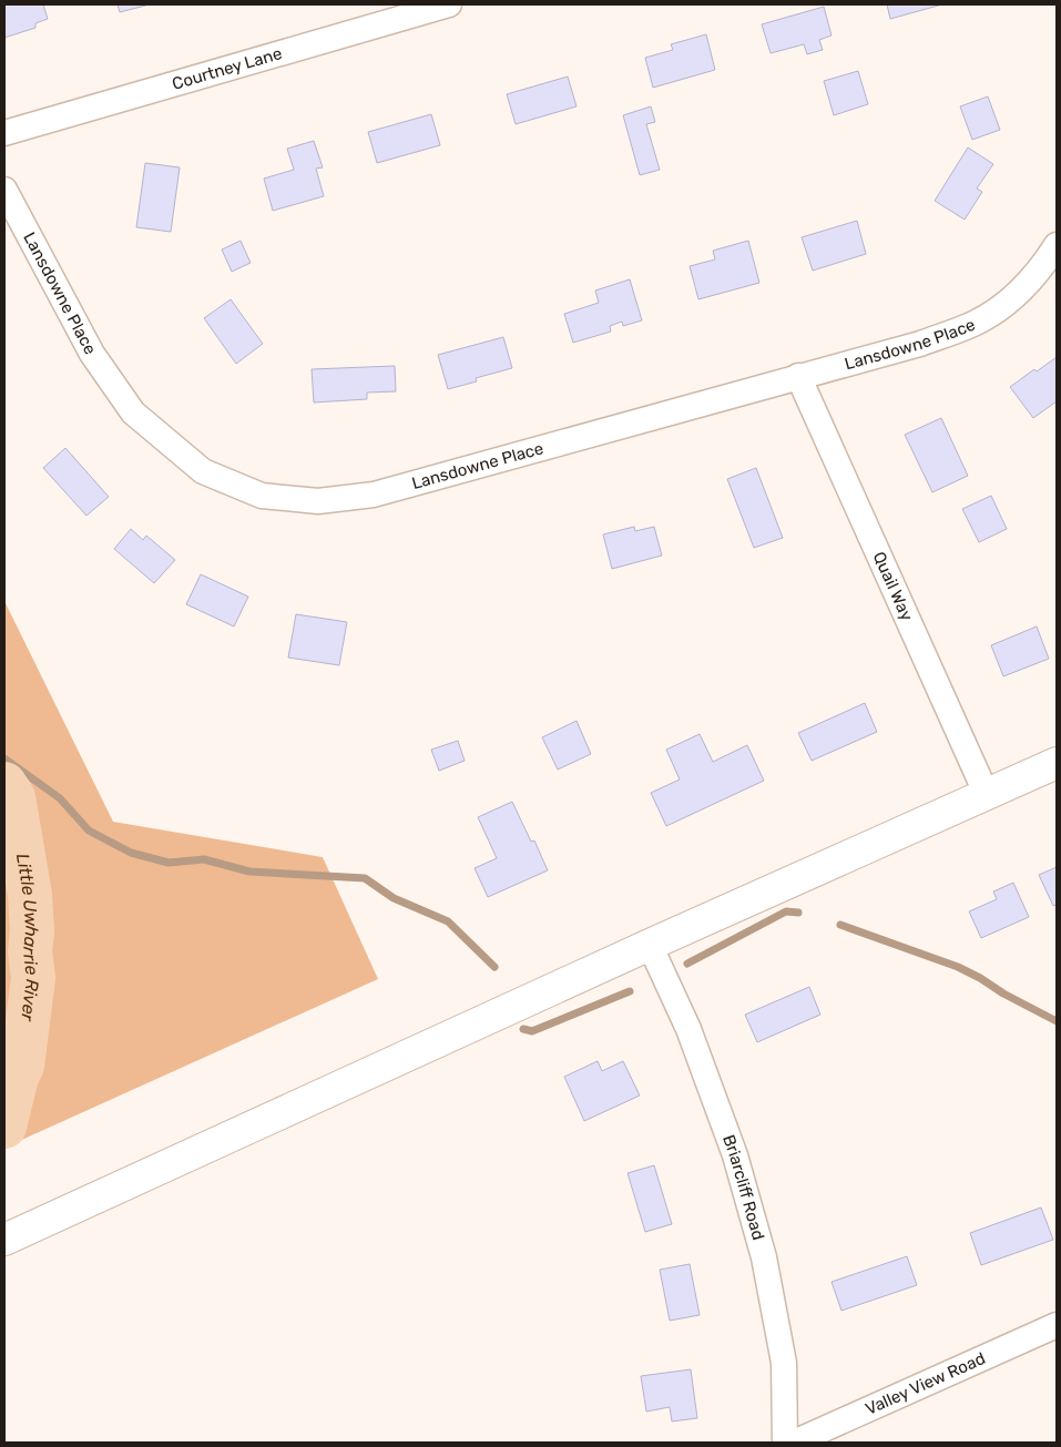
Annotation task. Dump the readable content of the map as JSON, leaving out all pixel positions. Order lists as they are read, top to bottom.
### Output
{
  "streets": {
    "street": [
      "Courtney Lane",
      "Lansdowne Place",
      "Quail Way",
      "Briarcliff Road",
      "Valley View Road"
    ]
  },
  "crossings": [
    ["Lansdowne Place", "Quail Way"]
  ],
  "water": ["Little Uwharrie River"]
}
